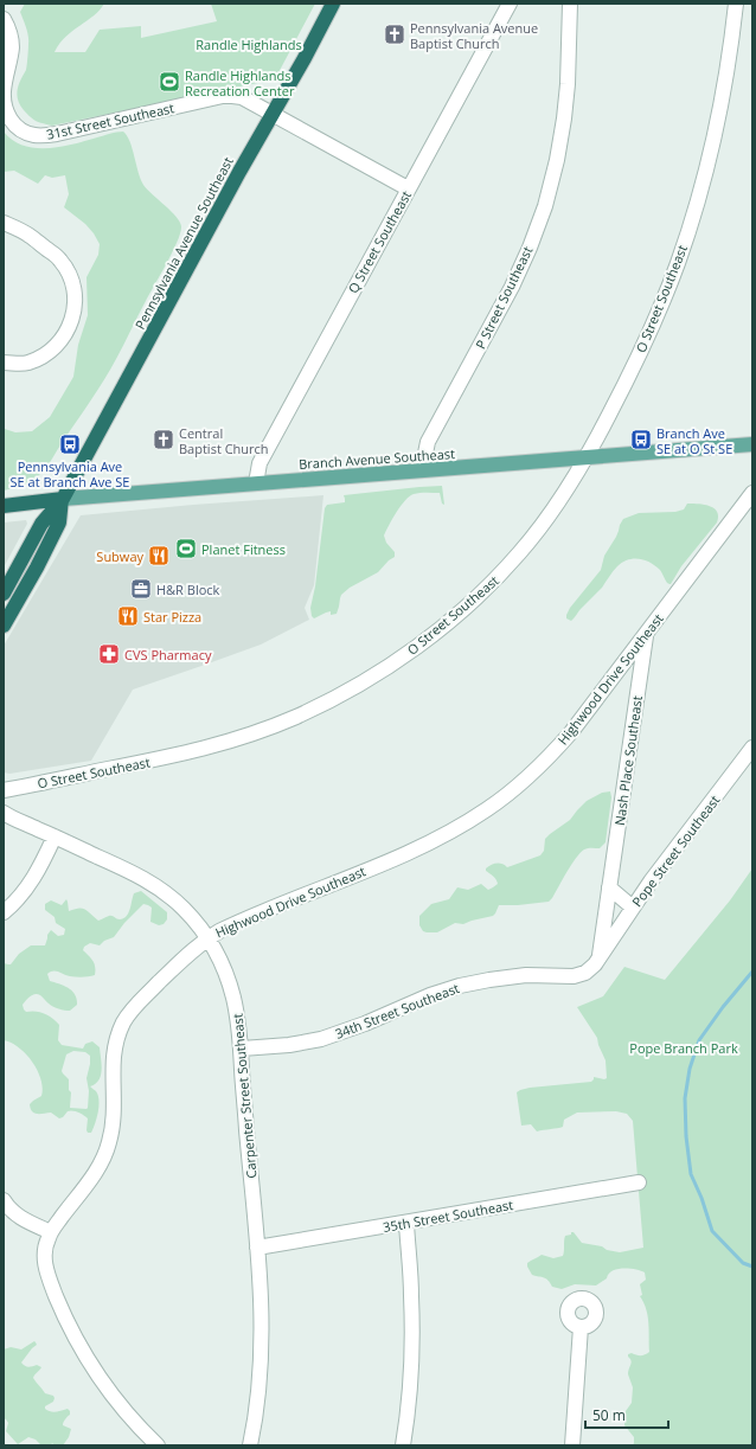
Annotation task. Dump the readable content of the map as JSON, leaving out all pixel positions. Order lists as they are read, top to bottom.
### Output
{
  "streets": {
    "highway": ["Pennsylvania Avenue Southeast", "Branch Avenue Southeast"],
    "street": [
      "31st Street Southeast",
      "Q Street Southeast",
      "P Street Southeast",
      "O Street Southeast",
      "Highwood Drive Southeast",
      "Nash Place Southeast",
      "Pope Street Southeast",
      "34th Street Southeast",
      "Carpenter Street Southeast",
      "35th Street Southeast"
    ]
  },
  "crossings": [
    ["31st Street Southeast", "Q Street Southeast"],
    ["31st Street Southeast", "Pennsylvania Avenue Southeast"],
    ["Q Street Southeast", "Branch Avenue Southeast"],
    ["Pennsylvania Avenue Southeast", "Branch Avenue Southeast"],
    ["P Street Southeast", "Branch Avenue Southeast"],
    ["O Street Southeast", "Branch Avenue Southeast"],
    ["Highwood Drive Southeast", "Nash Place Southeast"],
    ["Highwood Drive Southeast", "Carpenter Street Southeast"],
    ["Nash Place Southeast", "Pope Street Southeast"],
    ["Nash Place Southeast", "34th Street Southeast"],
    ["Pope Street Southeast", "34th Street Southeast"],
    ["34th Street Southeast", "Carpenter Street Southeast"],
    ["Carpenter Street Southeast", "35th Street Southeast"]
  ],
  "parks": ["Randle Highlands", "Pope Branch Park"],
  "places": {
    "church": ["Pennsylvania Avenue Baptist Church", "Central Baptist Church"],
    "sports": ["Randle Highlands Recreation Center", "Planet Fitness"],
    "bus stop": ["Branch Ave SE at O St SE", "Pennsylvania Ave SE at Branch Ave SE"],
    "restaurant": ["Subway", "Star Pizza"],
    "office": ["H&R Block"],
    "pharmacy": ["CVS Pharmacy"]
  },
  "scale_bar": "50 m"
}
